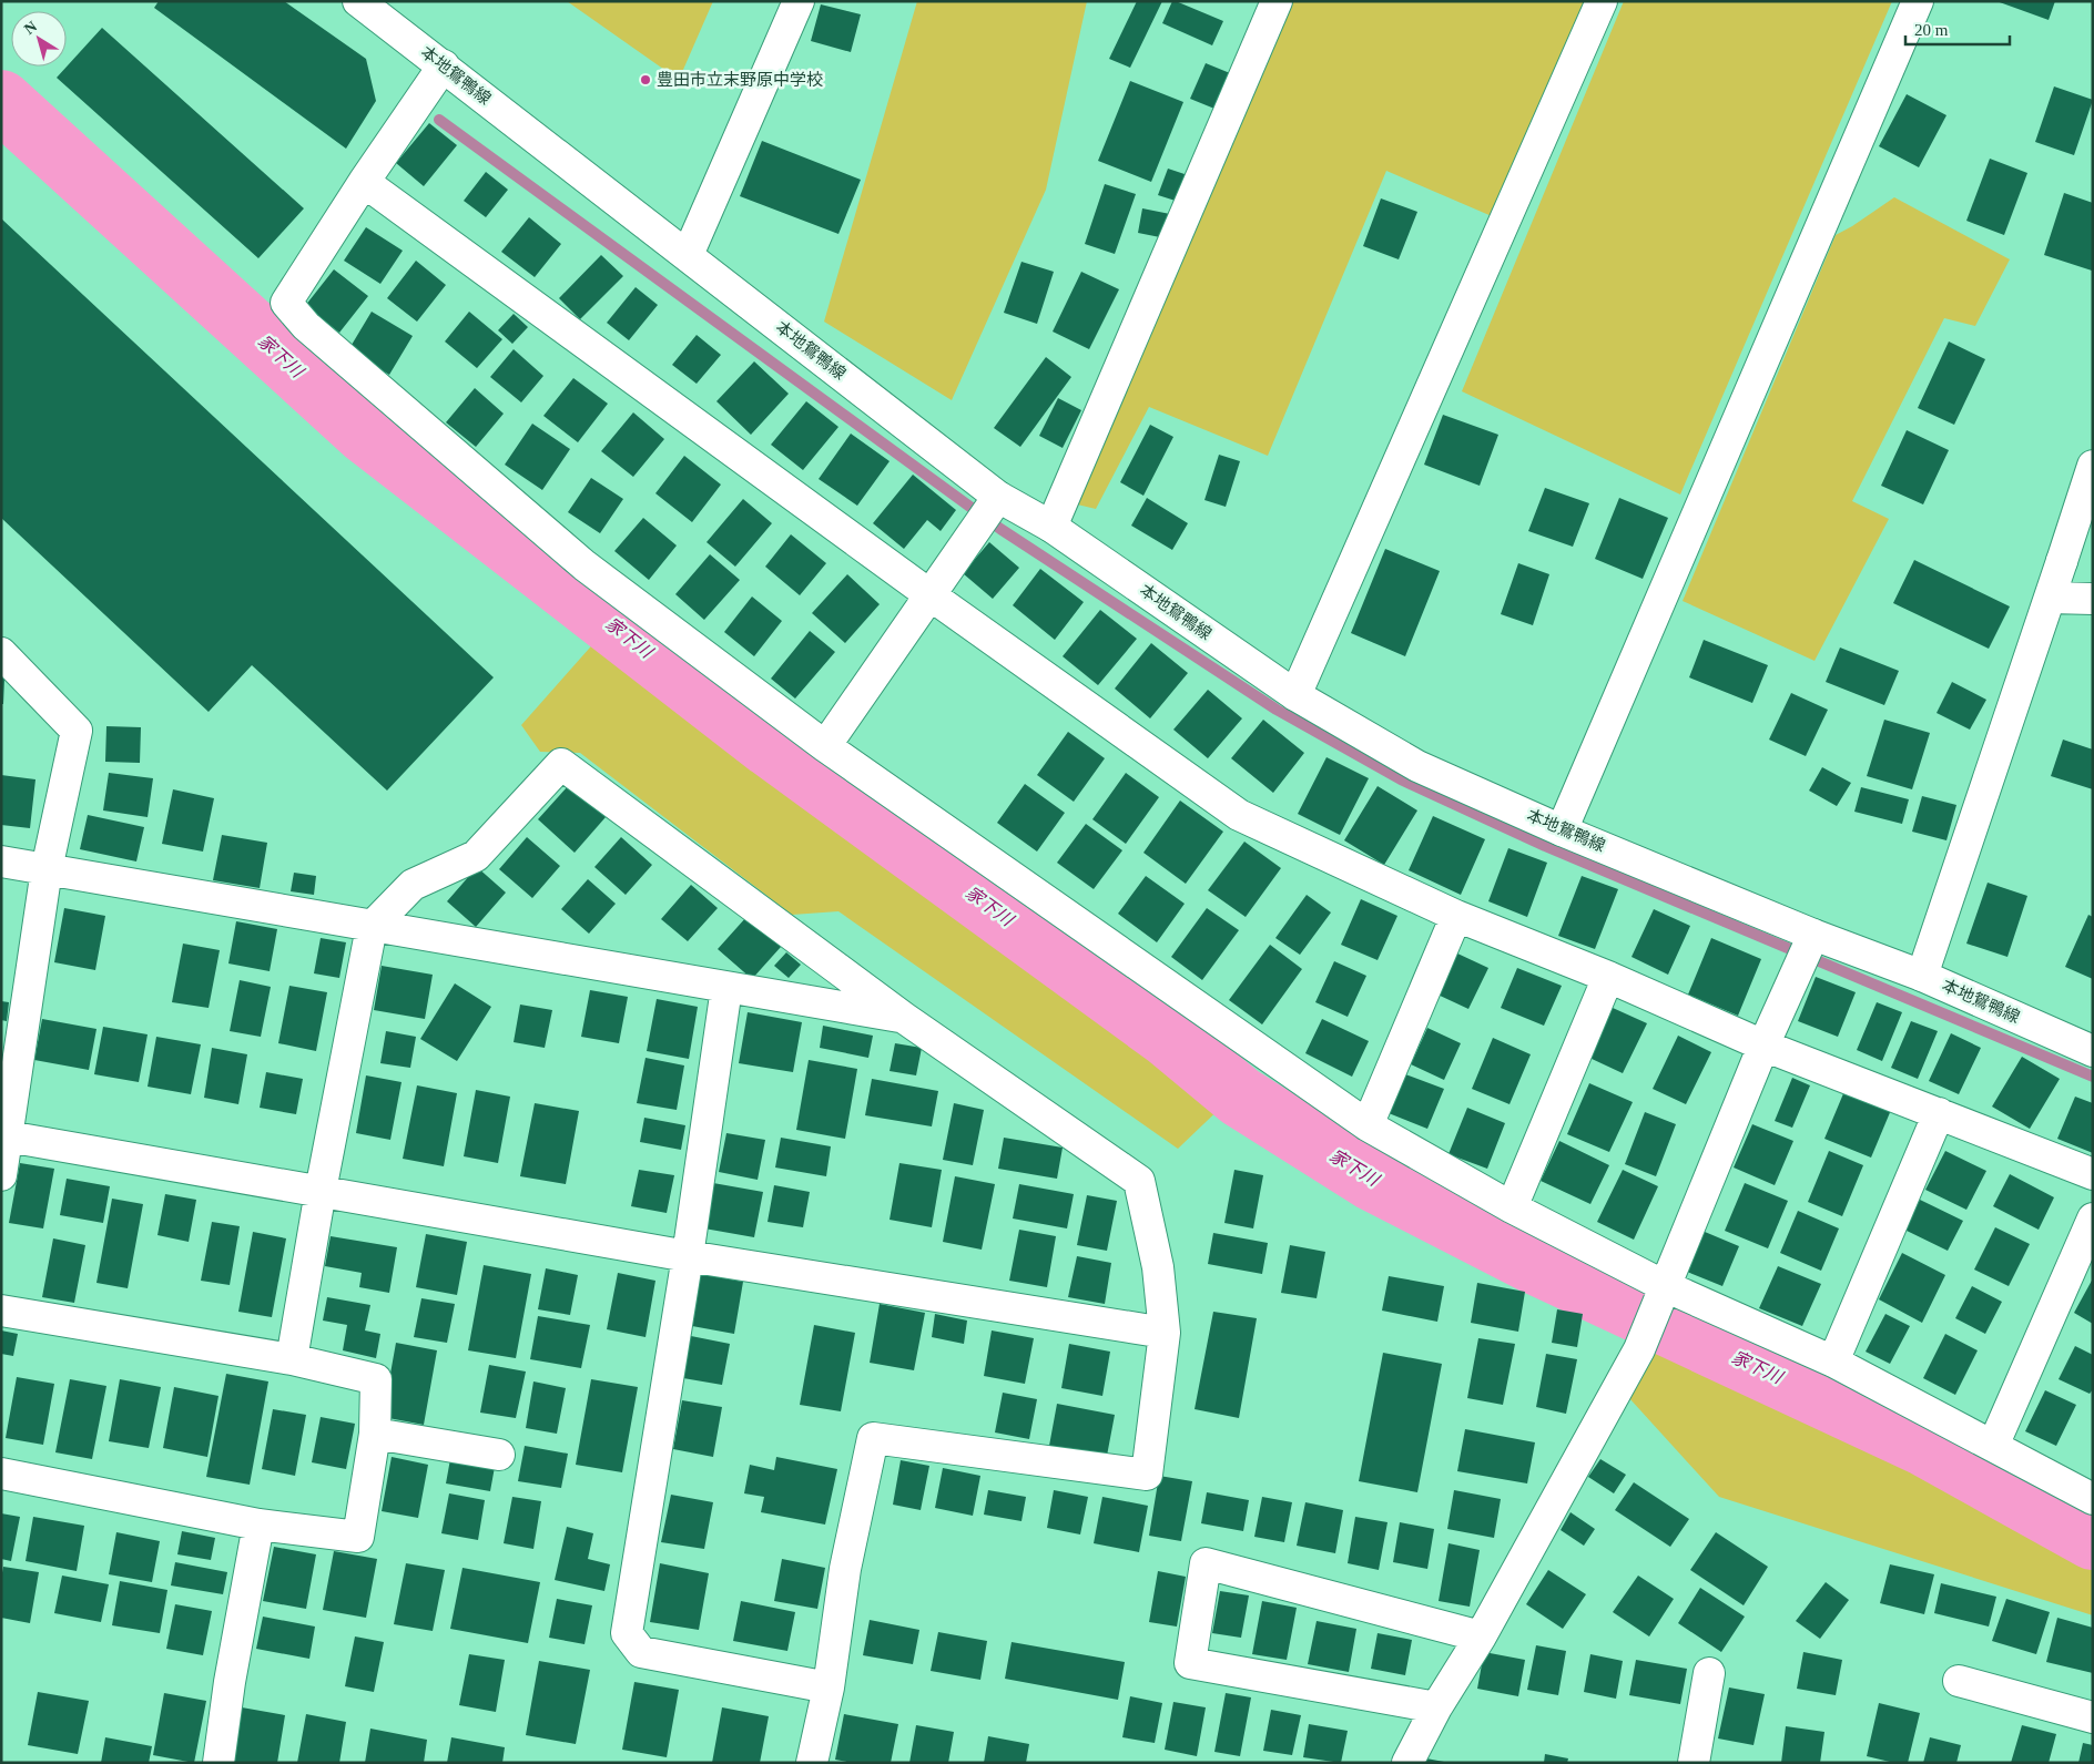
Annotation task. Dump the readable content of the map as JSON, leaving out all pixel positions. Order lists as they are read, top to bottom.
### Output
{
  "streets": {
    "street": ["本地鴛鴨線"]
  },
  "water": ["家下川"],
  "places": ["豊田市立末野原中学校"],
  "scale_bar": "20 m",
  "north": "top left"
}
